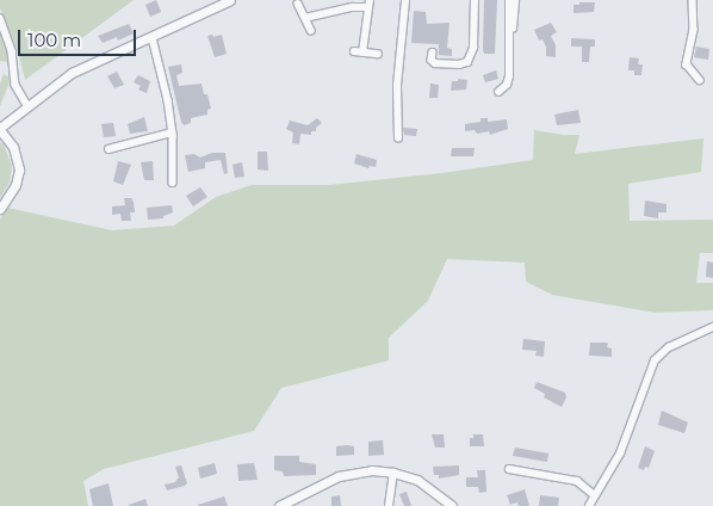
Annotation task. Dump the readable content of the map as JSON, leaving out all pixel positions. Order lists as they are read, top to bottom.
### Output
{
  "scale_bar": "100 m"
}
